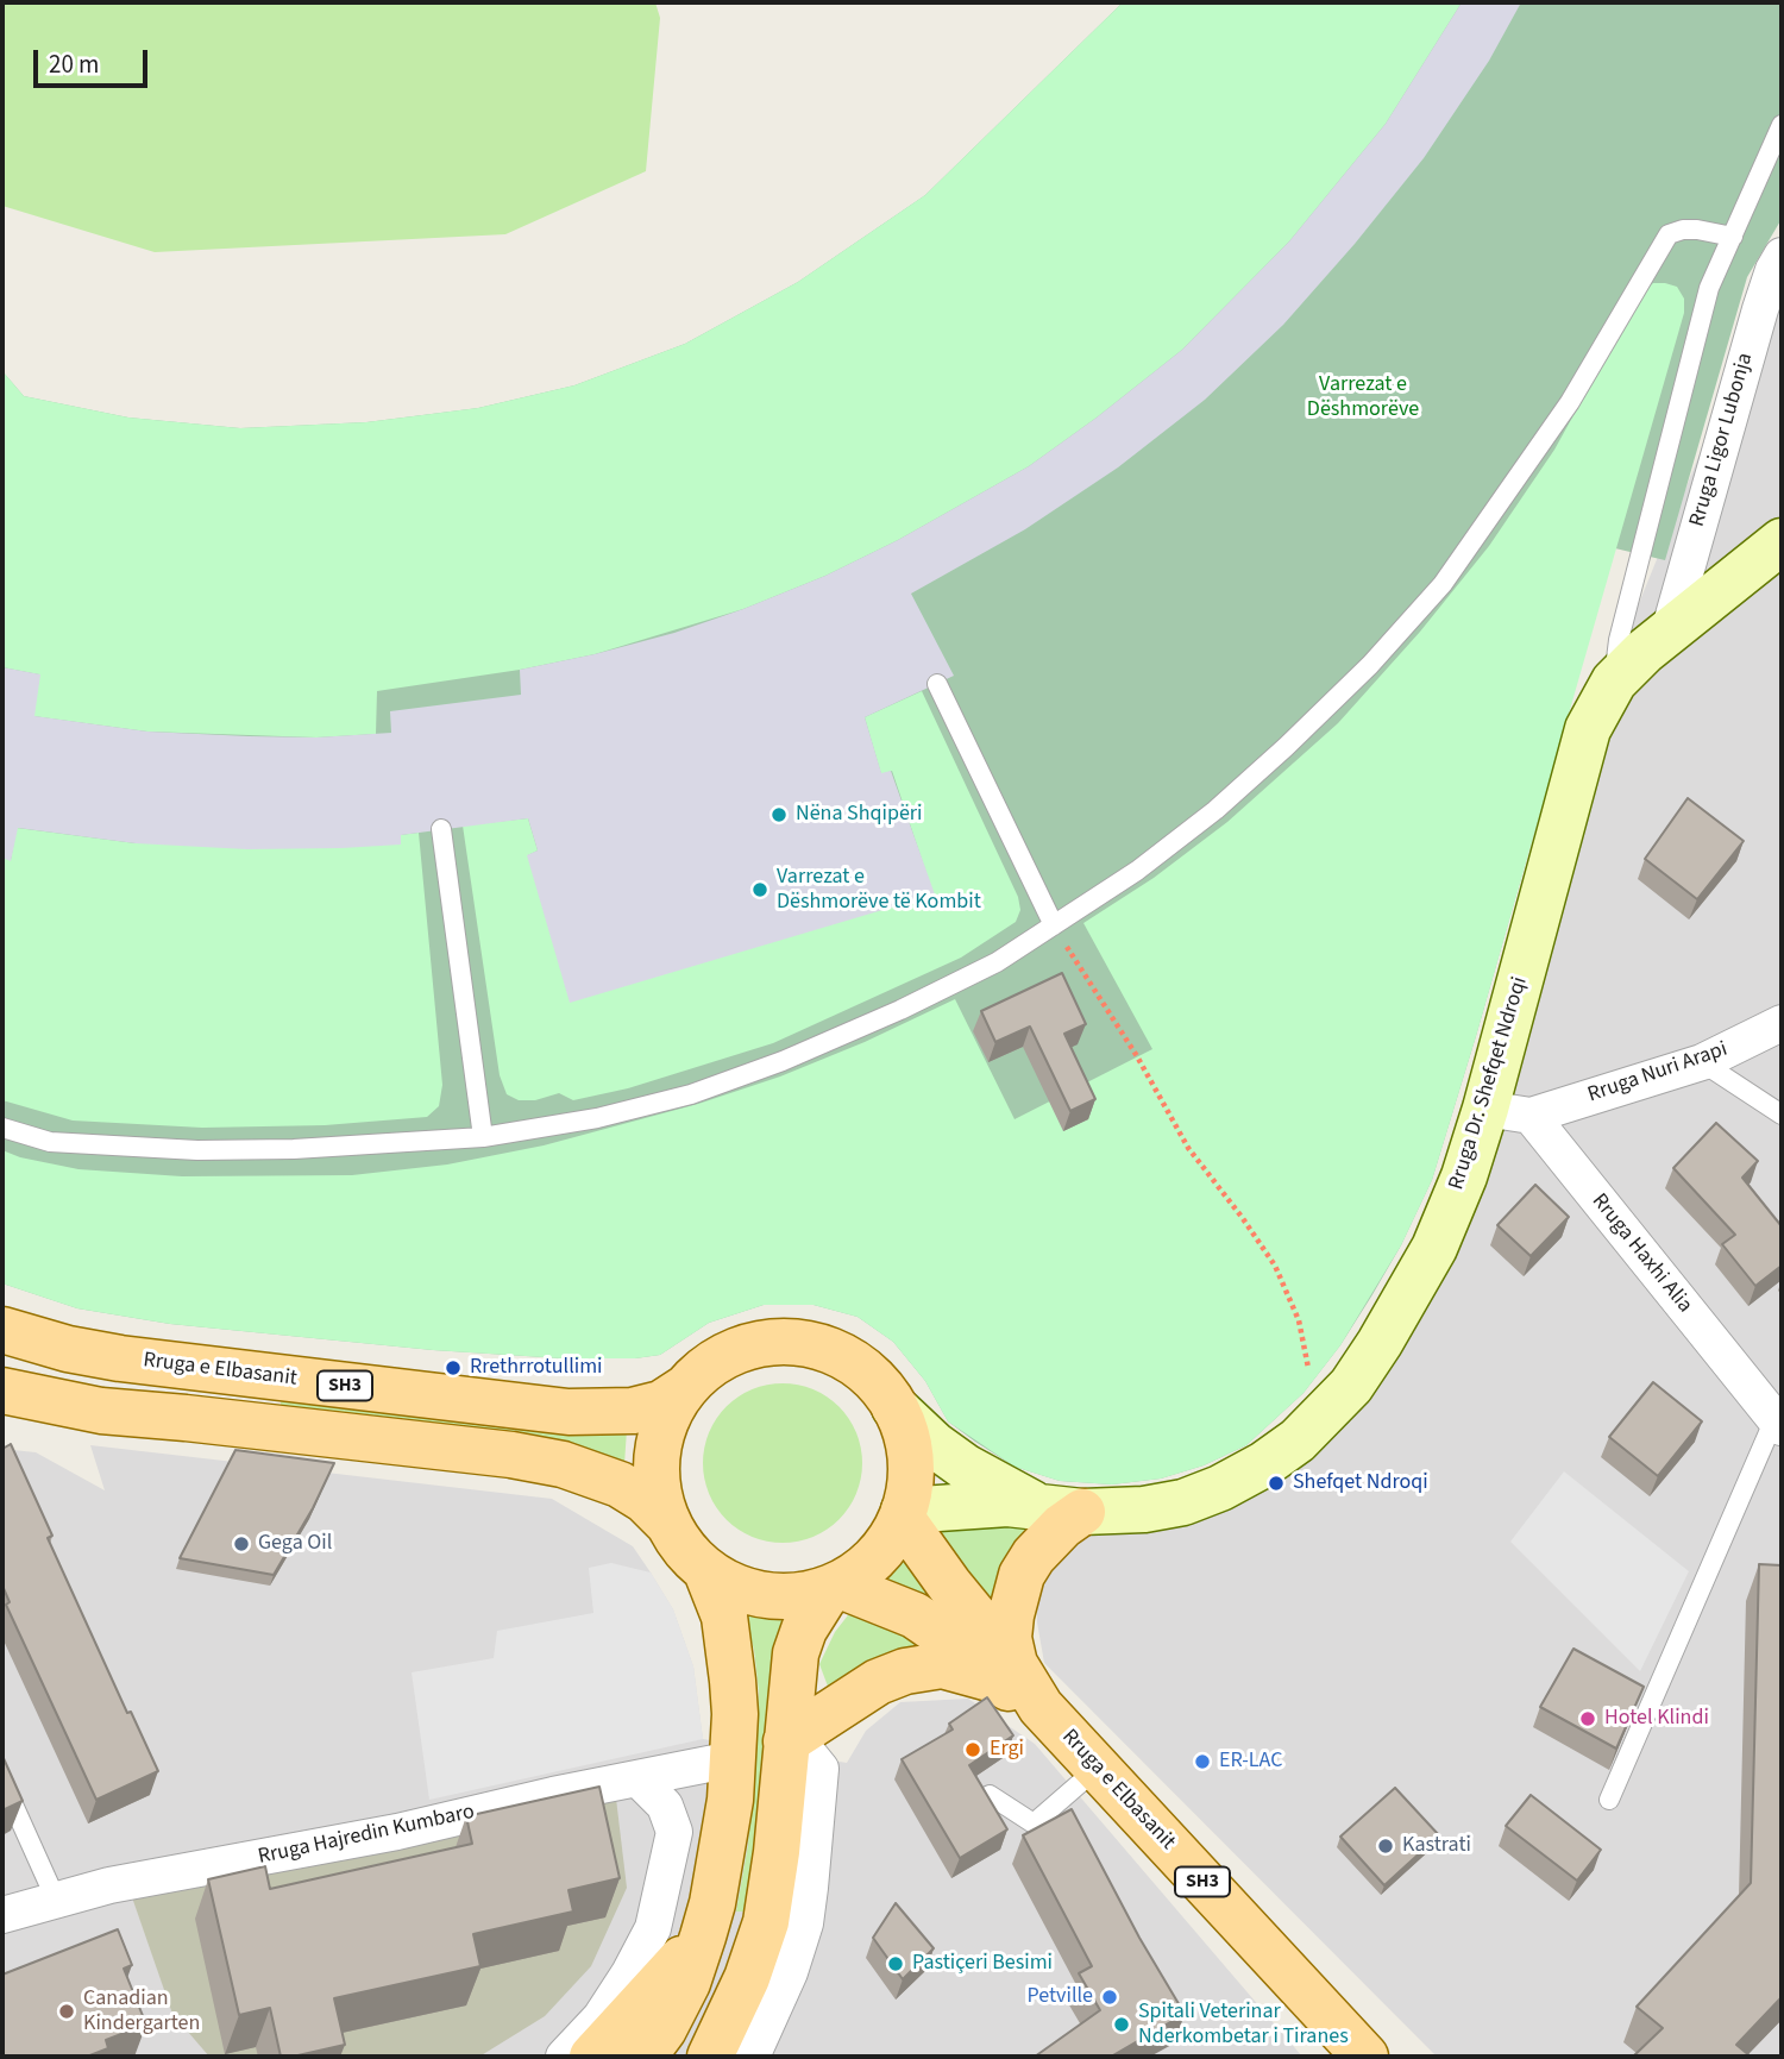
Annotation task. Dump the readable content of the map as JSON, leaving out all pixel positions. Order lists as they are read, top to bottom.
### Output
{
  "streets": {
    "main road": ["Rruga Dr. Shefqet Ndroqi", "Rruga e Elbasanit", "SH3"],
    "street": [
      "Rruga Ligor Lubonja",
      "Rruga Nuri Arapi",
      "Rruga Haxhi Alia",
      "Rruga Hajredin Kumbaro"
    ]
  },
  "crossings": [
    ["Rruga Ligor Lubonja", "Rruga Dr. Shefqet Ndroqi"],
    ["Rruga Nuri Arapi", "Rruga Haxhi Alia"],
    ["Rruga Dr. Shefqet Ndroqi", "Rruga e Elbasanit"],
    ["Rruga Dr. Shefqet Ndroqi", "SH3"],
    ["Rruga e Elbasanit", "SH3"]
  ],
  "parks": ["Varrezat e Dëshmorëve"],
  "places": [
    "Nëna Shqipëri",
    "Varrezat e Dëshmorëve të Kombit",
    "Rrethrrotullimi",
    "Shefqet Ndroqi",
    "Gega Oil",
    "Hotel Klindi",
    "Ergi",
    "ER-LAC",
    "Kastrati",
    "Pastiçeri Besimi",
    "Petville",
    "Canadian Kindergarten",
    "Spitali Veterinar Nderkombetar i Tiranes"
  ],
  "scale_bar": "20 m"
}
